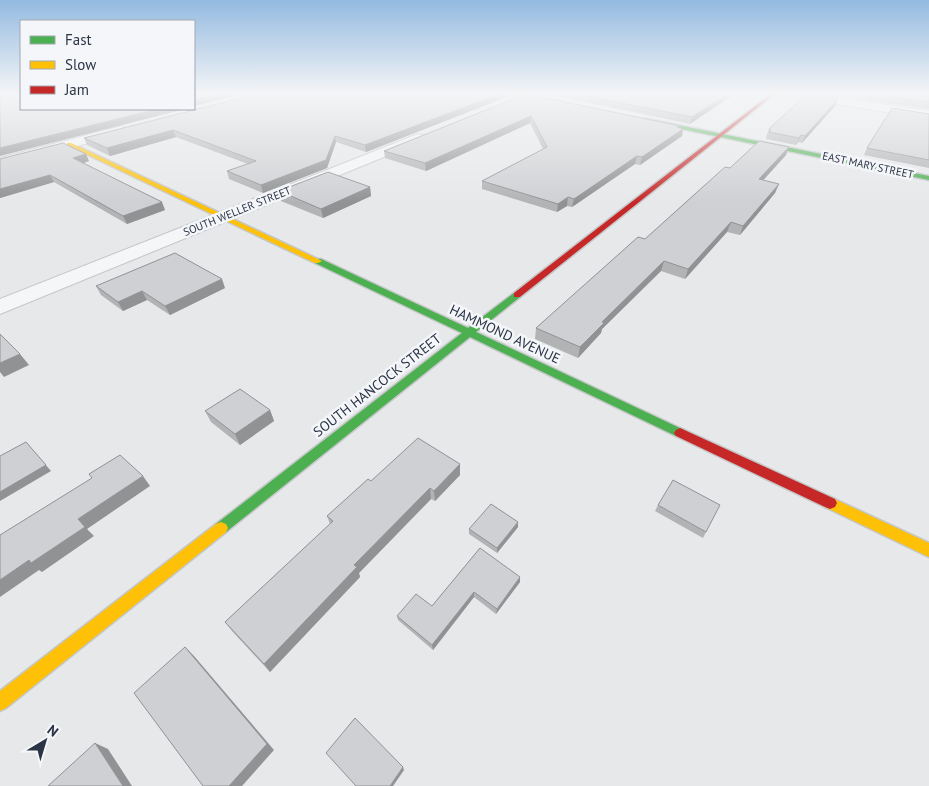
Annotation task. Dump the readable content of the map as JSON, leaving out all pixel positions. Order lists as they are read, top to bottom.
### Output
{
  "streets": {
    "street": [
      "EAST MARY STREET",
      "SOUTH WELLER STREET",
      "HAMMOND AVENUE",
      "SOUTH HANCOCK STREET"
    ]
  },
  "crossings": [
    ["EAST MARY STREET", "SOUTH HANCOCK STREET"],
    ["SOUTH WELLER STREET", "HAMMOND AVENUE"],
    ["HAMMOND AVENUE", "SOUTH HANCOCK STREET"]
  ],
  "legend": ["Fast", "Slow", "Jam"],
  "north": "top right"
}
